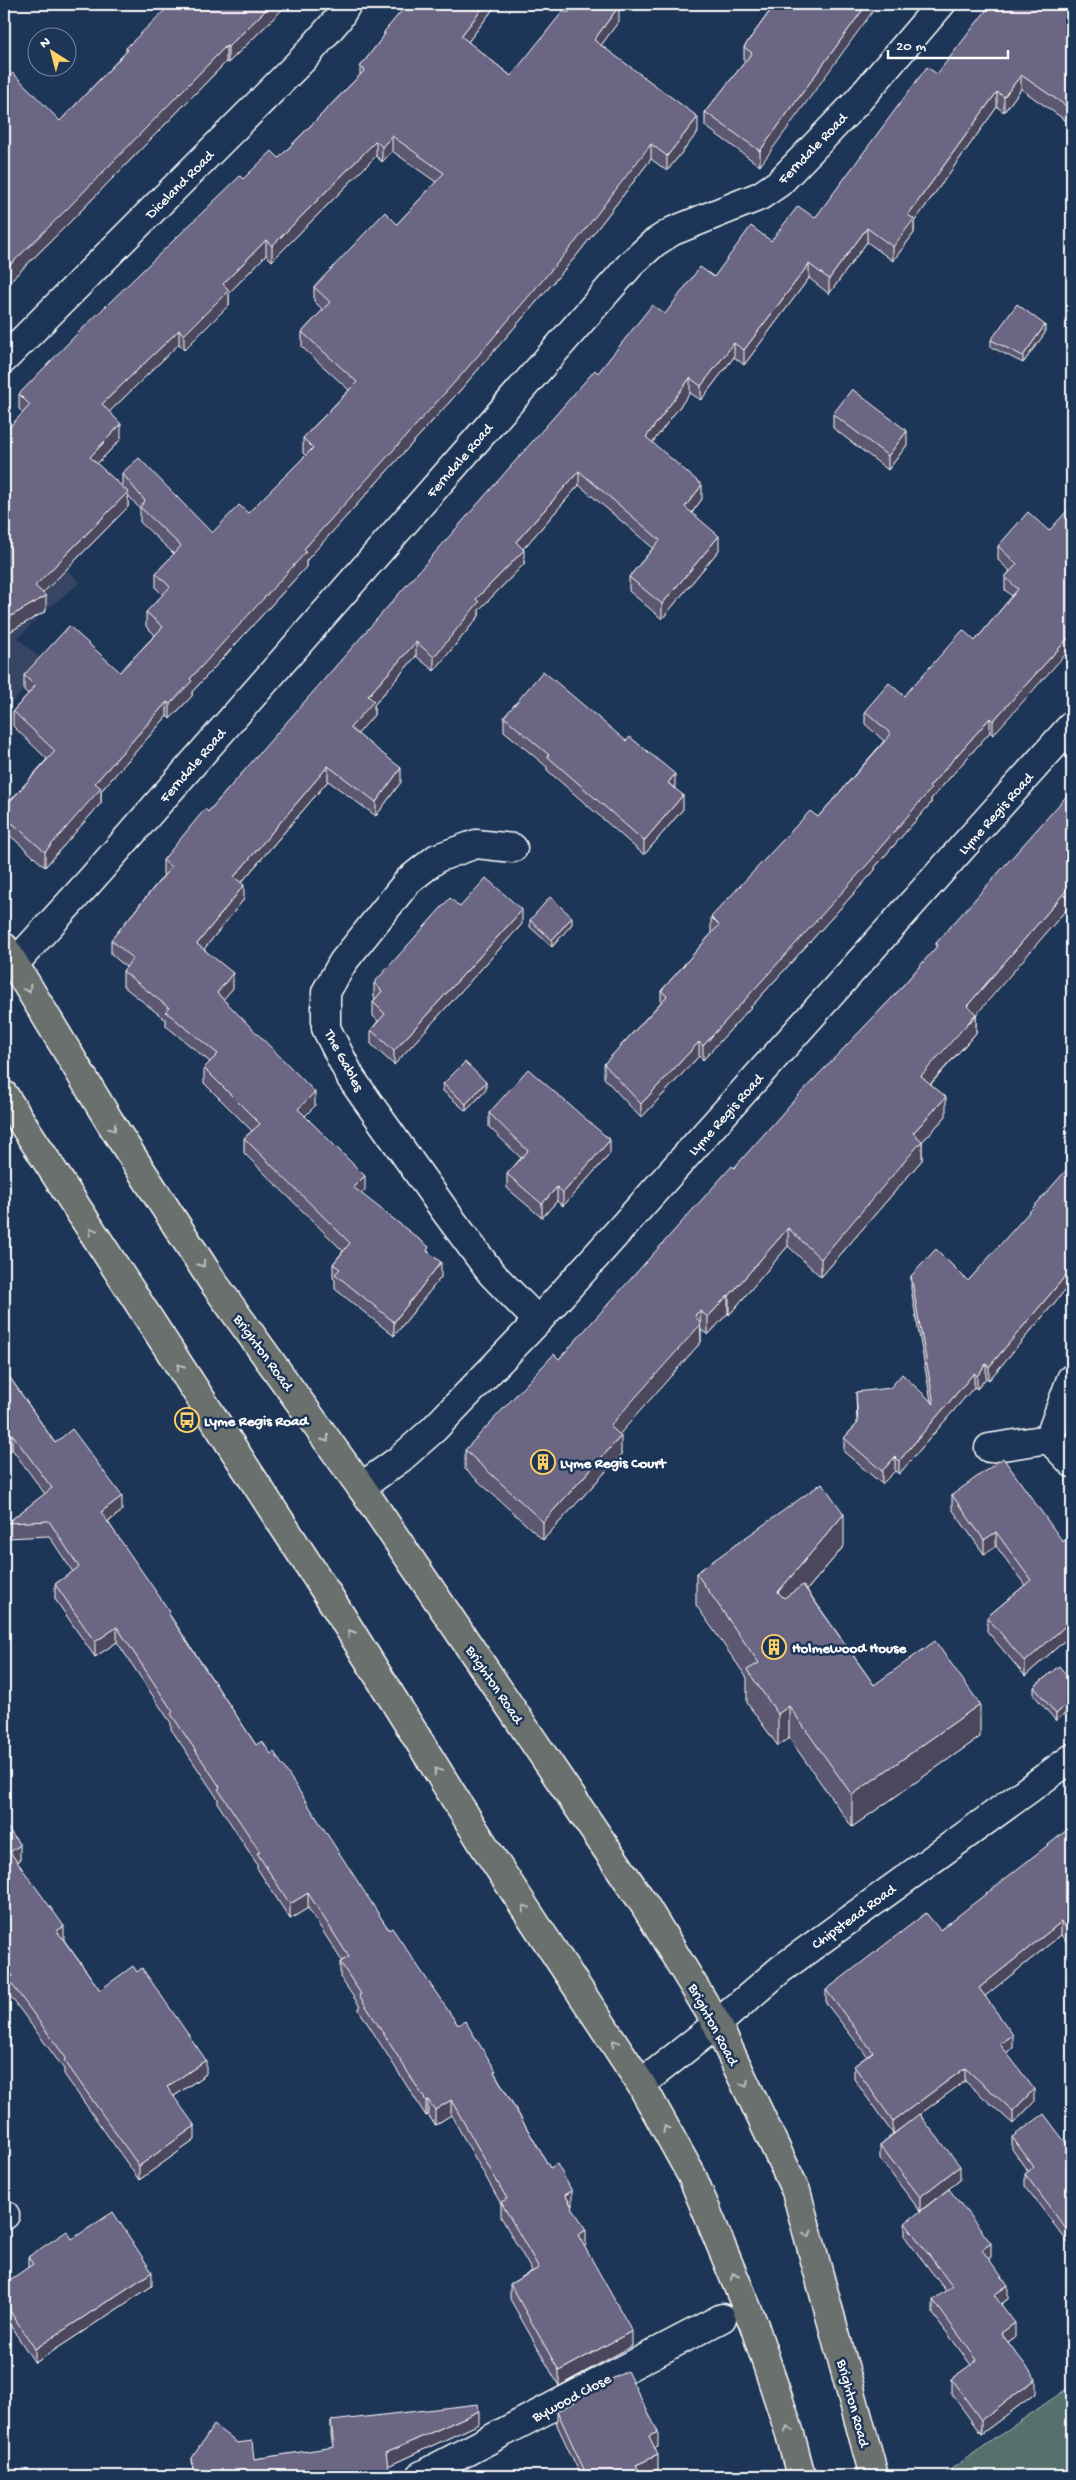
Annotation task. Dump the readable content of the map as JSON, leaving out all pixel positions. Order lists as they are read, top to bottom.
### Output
{
  "streets": {
    "highway": ["Brighton Road"],
    "street": [
      "Ferndale Road",
      "Diceland Road",
      "Lyme Regis Road",
      "The Gables",
      "Chipstead Road",
      "Bywood Close"
    ]
  },
  "crossings": [
    ["Ferndale Road", "Brighton Road"],
    ["Lyme Regis Road", "The Gables"],
    ["Lyme Regis Road", "Brighton Road"],
    ["Brighton Road", "Chipstead Road"]
  ],
  "places": {
    "bus stop": ["Lyme Regis Road"],
    "building": ["Lyme Regis Court", "Holmewood House"]
  },
  "scale_bar": "20 m",
  "north": "top left"
}
